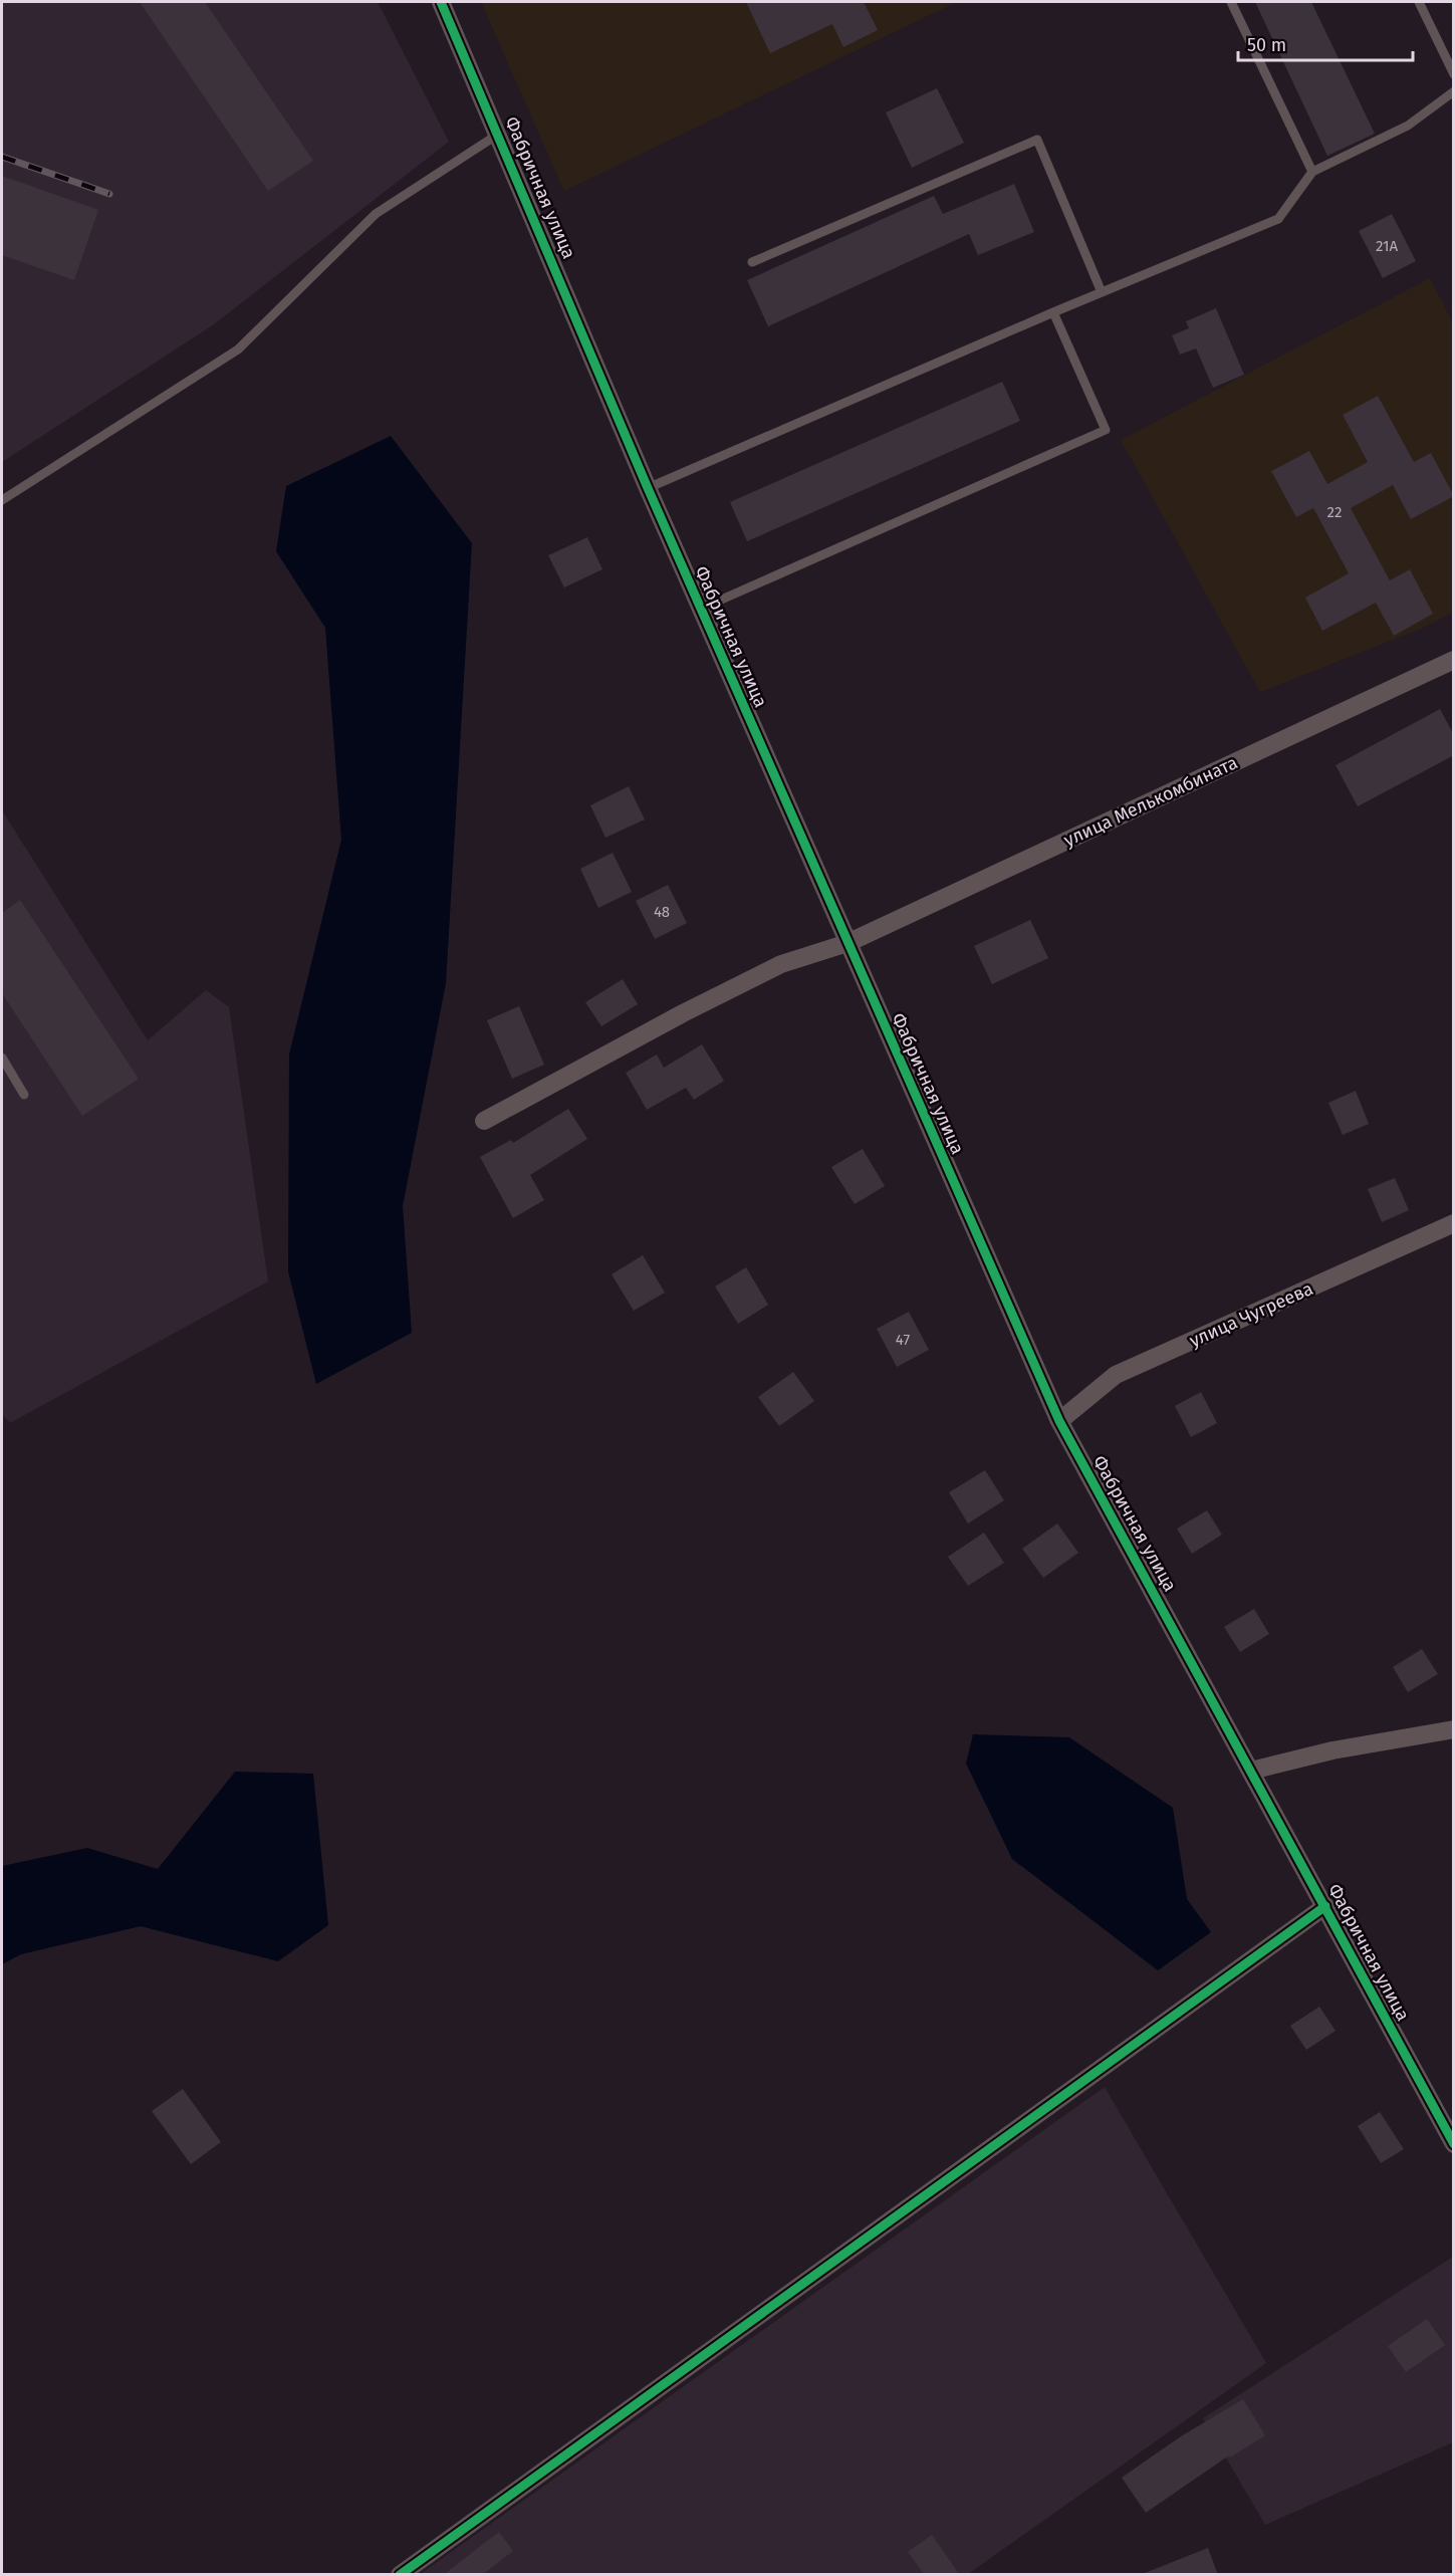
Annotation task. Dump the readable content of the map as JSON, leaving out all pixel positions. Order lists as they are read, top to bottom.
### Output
{
  "streets": {
    "street": ["Фабричная улица", "улица Мелькомбината", "улица Чугреева"]
  },
  "crossings": [
    ["Фабричная улица", "улица Мелькомбината"],
    ["Фабричная улица", "улица Чугреева"]
  ],
  "house_numbers": [
    "21А",
    "22",
    "48",
    "47"
  ],
  "scale_bar": "50 m"
}
